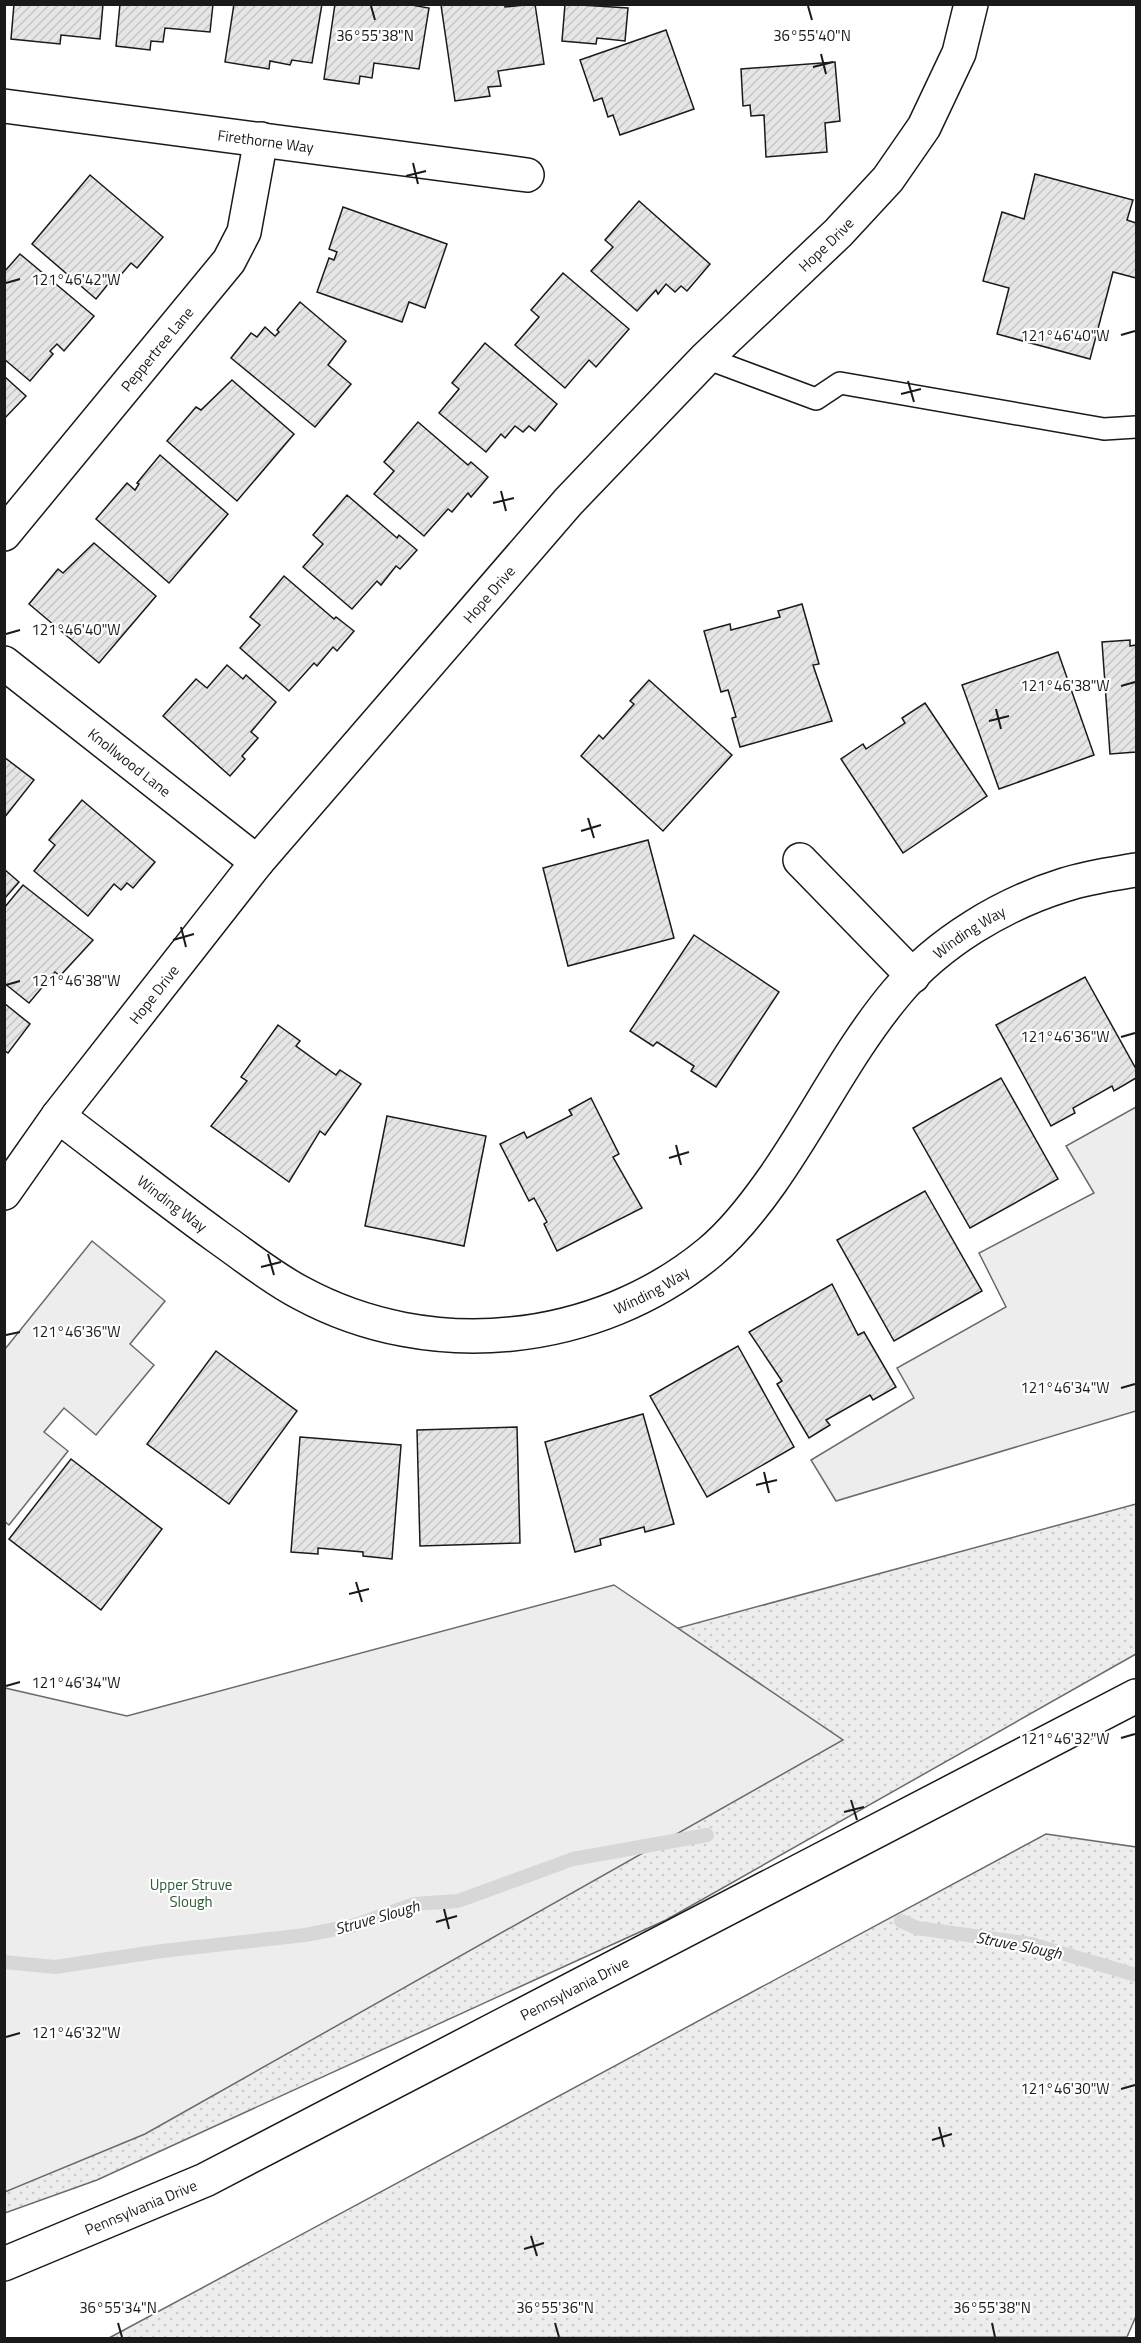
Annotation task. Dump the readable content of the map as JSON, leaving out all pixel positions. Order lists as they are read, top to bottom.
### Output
{
  "streets": {
    "street": [
      "Firethorne Way",
      "Hope Drive",
      "Peppertree Lane",
      "Knollwood Lane",
      "Winding Way",
      "Pennsylvania Drive"
    ]
  },
  "crossings": [
    ["Firethorne Way", "Peppertree Lane"],
    ["Hope Drive", "Knollwood Lane"],
    ["Hope Drive", "Winding Way"]
  ],
  "water": ["Struve Slough"],
  "parks": ["Upper Struve Slough"],
  "coordinates": [
    "36°55'38\"N",
    "36°55'40\"N",
    "121°46'42\"W",
    "121°46'40\"W",
    "121°46'38\"W",
    "121°46'36\"W",
    "121°46'34\"W",
    "121°46'32\"W",
    "121°46'30\"W",
    "36°55'34\"N",
    "36°55'36\"N"
  ]
}
